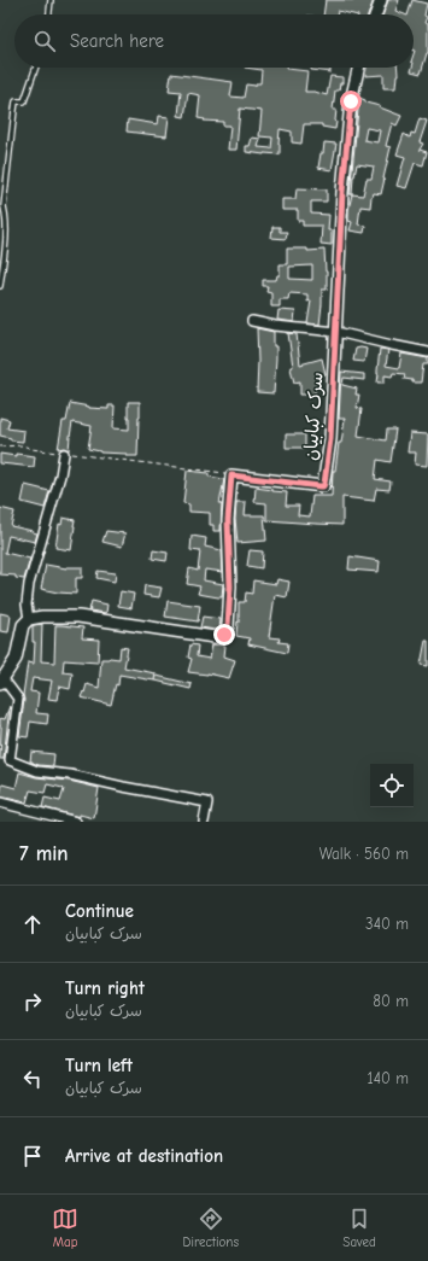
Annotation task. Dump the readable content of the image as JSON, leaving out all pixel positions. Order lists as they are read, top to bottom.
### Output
{
  "streets": {
    "street": ["سرک کبابیان"]
  },
  "page": {
    "search": "Search here",
    "heading": ["7 min", "Walk · 560 m"],
    "list": [
      ["Continue", "سرک کبابیان", "340 m"],
      ["Turn right", "سرک کبابیان", "80 m"],
      ["Turn left", "سرک کبابیان", "140 m"],
      "Arrive at destination"
    ],
    "nav": ["Map", "Directions", "Saved"]
  }
}
